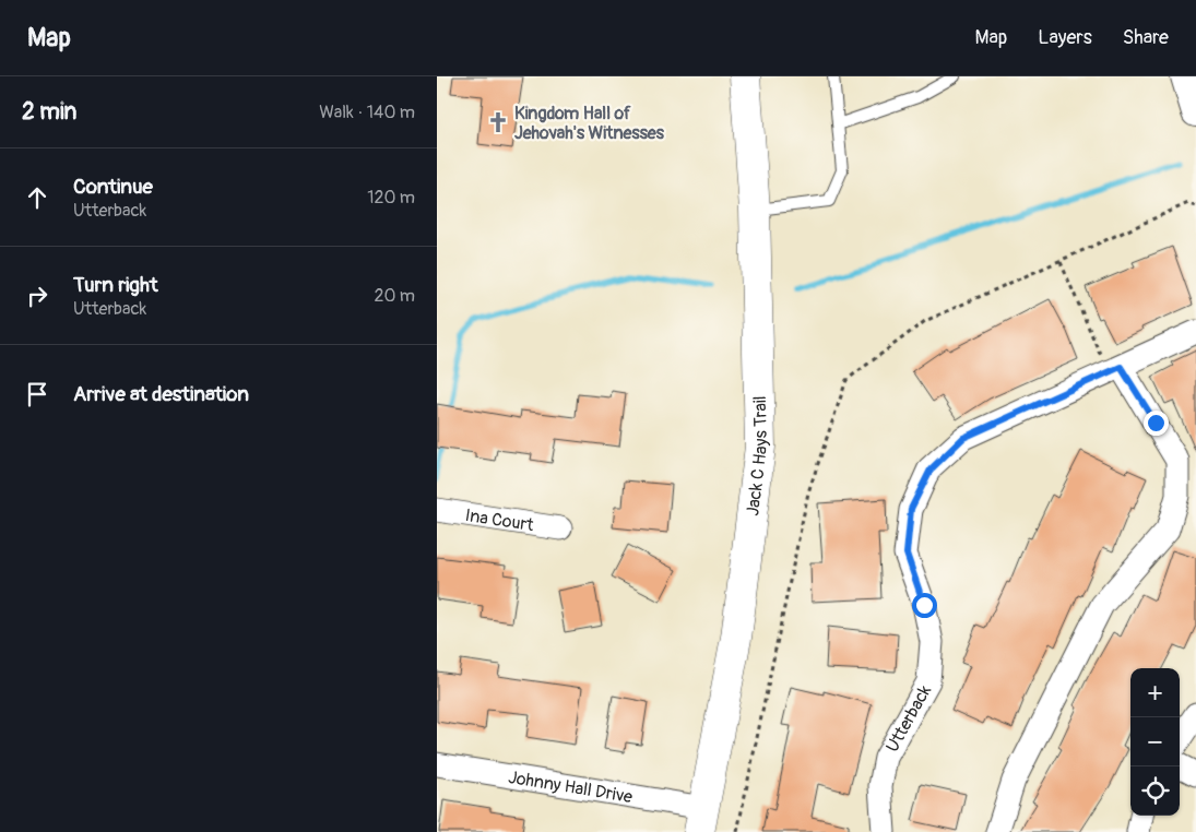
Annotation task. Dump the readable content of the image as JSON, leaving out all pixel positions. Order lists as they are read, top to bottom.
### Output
{
  "streets": {
    "main road": ["Jack C Hays Trail"],
    "street": ["Ina Court", "Utterback", "Johnny Hall Drive"]
  },
  "crossings": [
    ["Jack C Hays Trail", "Johnny Hall Drive"]
  ],
  "places": {
    "church": ["Kingdom Hall of Jehovah's Witnesses"]
  },
  "page": {
    "header": "Map",
    "nav": ["Map", "Layers", "Share"],
    "heading": ["2 min", "Walk · 140 m"],
    "list": [
      ["Continue", "Utterback", "120 m"],
      ["Turn right", "Utterback", "20 m"],
      "Arrive at destination"
    ],
    "map_buttons": ["+", "−"]
  }
}
